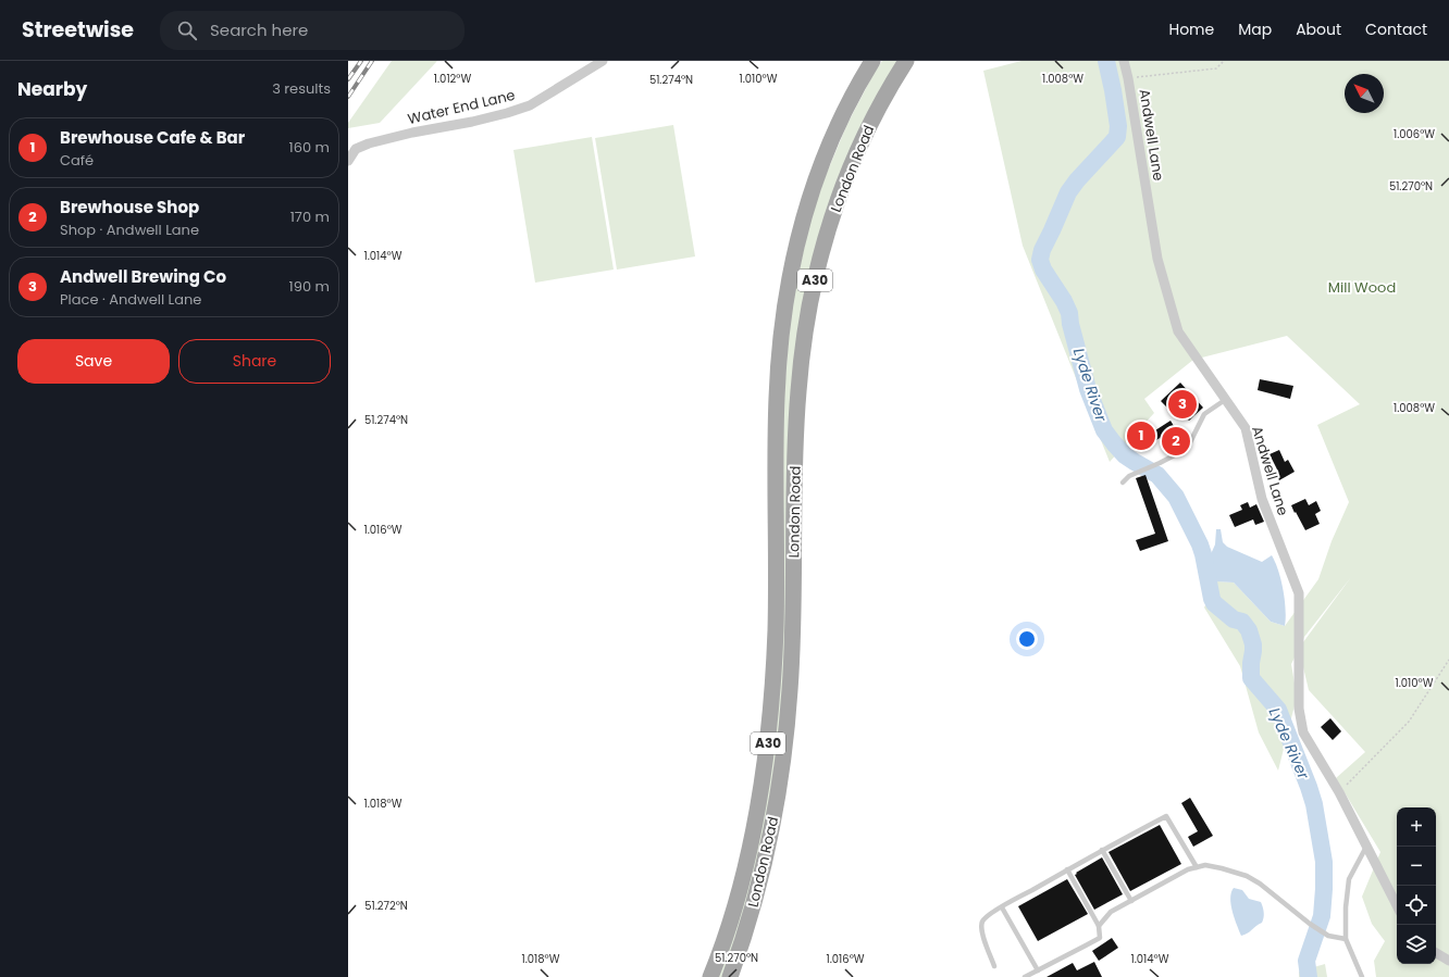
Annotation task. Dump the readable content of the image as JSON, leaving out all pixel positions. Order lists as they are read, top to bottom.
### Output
{
  "streets": {
    "main road": ["London Road", "A30"],
    "street": ["Water End Lane", "Andwell Lane"]
  },
  "water": ["Lyde River"],
  "parks": ["Mill Wood"],
  "north": "top left",
  "page": {
    "header": "Streetwise",
    "search": "Search here",
    "nav": [
      "Home",
      "Map",
      "About",
      "Contact"
    ],
    "heading": ["Nearby", "3 results"],
    "list": [
      {
        "mark": "1",
        "name": "Brewhouse Cafe & Bar",
        "note": "Café",
        "value": "160 m"
      },
      {
        "mark": "2",
        "name": "Brewhouse Shop",
        "note": "Shop · Andwell Lane",
        "value": "170 m"
      },
      {
        "mark": "3",
        "name": "Andwell Brewing Co",
        "note": "Place · Andwell Lane",
        "value": "190 m"
      }
    ],
    "buttons": ["Save", "Share"],
    "pins": ["3", "1", "2"],
    "map_buttons": ["+", "−"]
  },
  "coordinates": [
    "1.012°W",
    "1.010°W",
    "1.008°W",
    "51.274°N",
    "1.006°W",
    "51.270°N",
    "1.014°W",
    "1.016°W",
    "1.018°W",
    "51.272°N"
  ]
}
